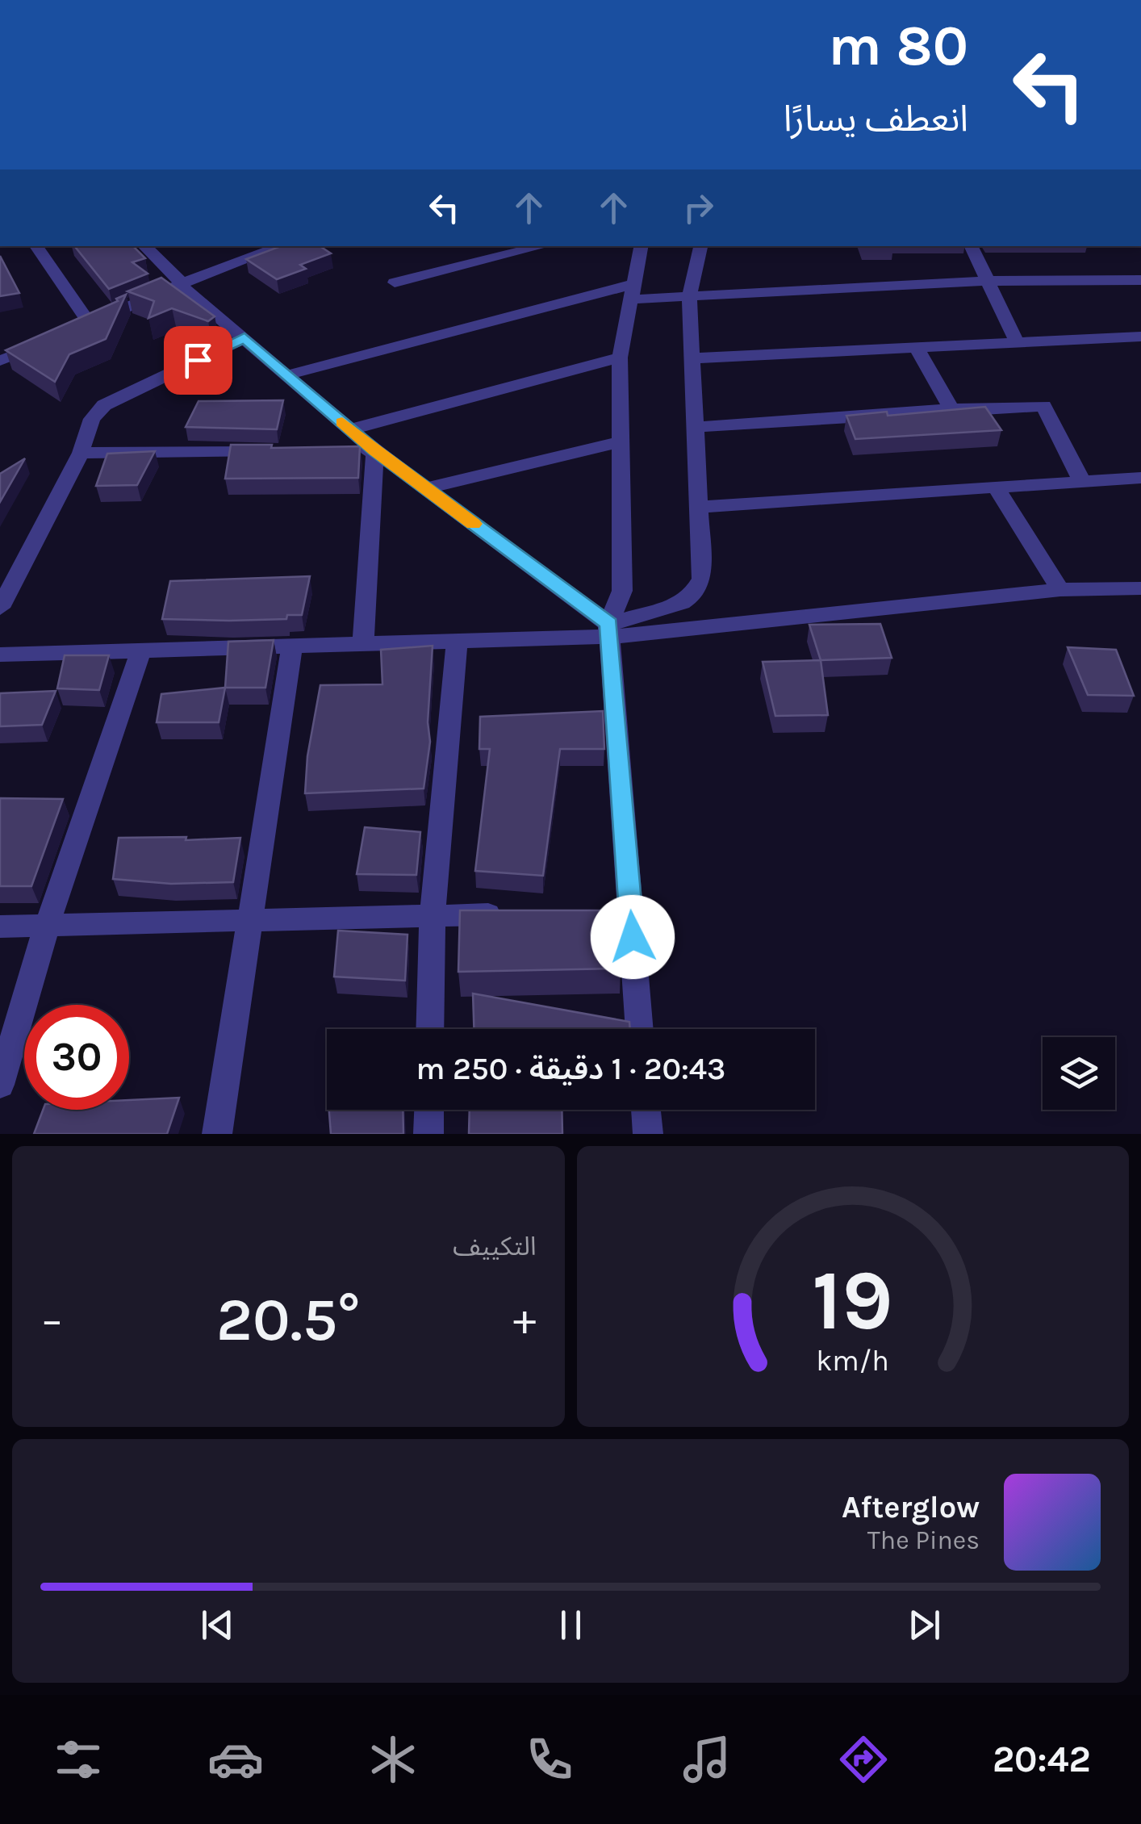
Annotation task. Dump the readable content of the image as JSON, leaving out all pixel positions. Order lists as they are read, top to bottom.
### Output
{
  "page": {
    "turn": ["80 m", "انعطف يسارًا"],
    "limit": "30",
    "trip": "20:43 · 1 دقيقة · 250 m",
    "tile": "التكييف",
    "heat": ["−", "20.5°", "+"],
    "song": ["Afterglow", "The Pines"],
    "tabs": "20:42",
    "gauge": ["19", "km/h"]
  }
}
